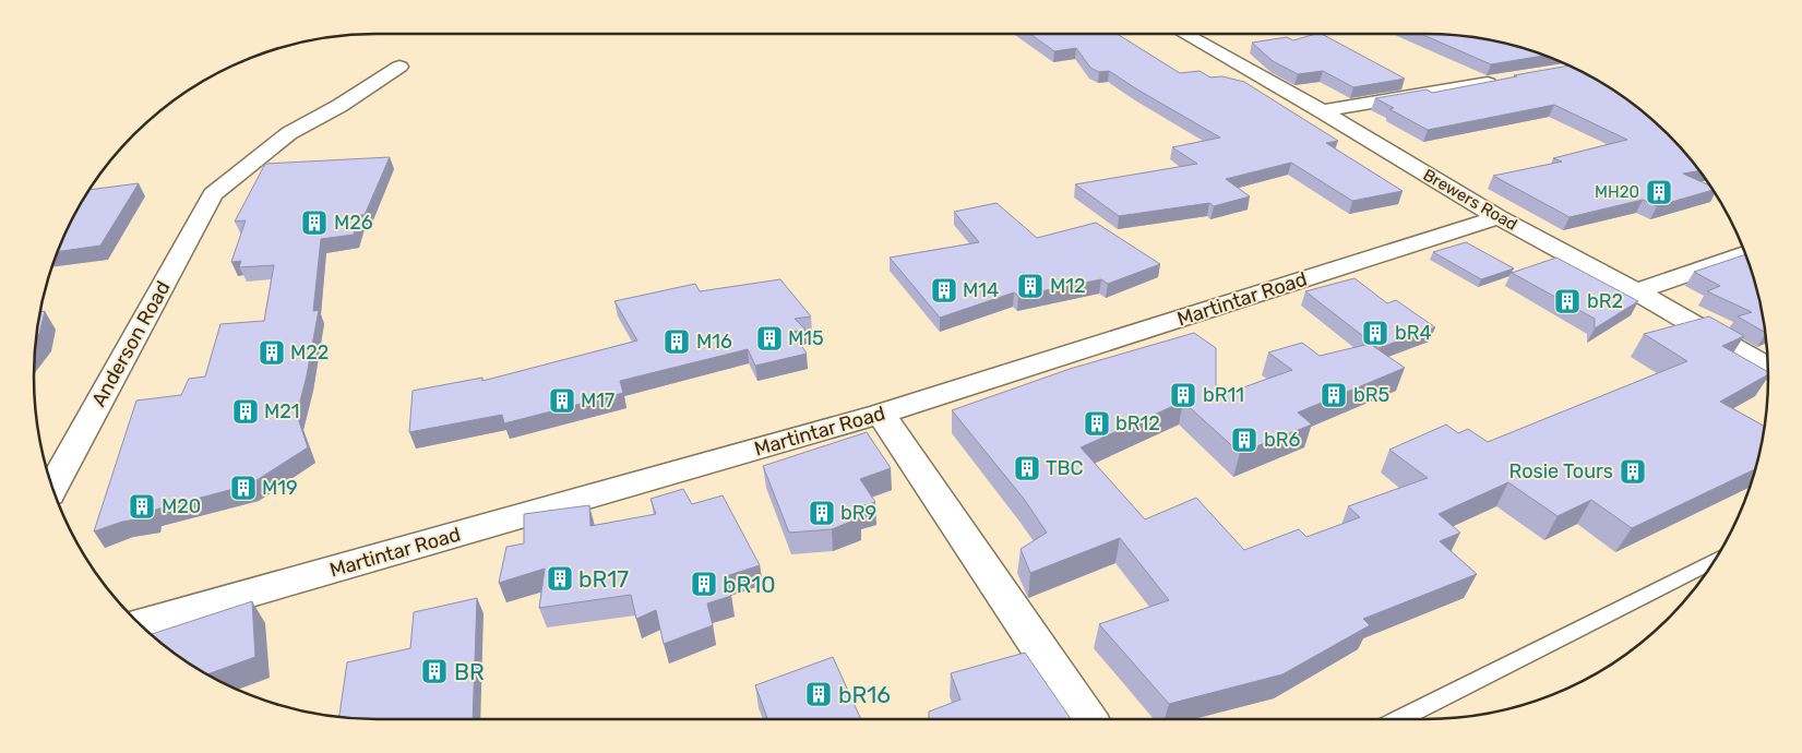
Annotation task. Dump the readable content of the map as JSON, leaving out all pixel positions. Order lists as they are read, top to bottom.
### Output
{
  "streets": {
    "street": ["Brewers Road", "Martintar Road", "Anderson Road"]
  },
  "crossings": [
    ["Brewers Road", "Martintar Road"]
  ],
  "places": {
    "building": [
      "MH20",
      "M26",
      "M12",
      "M14",
      "bR2",
      "bR4",
      "M15",
      "M16",
      "M22",
      "bR11",
      "bR5",
      "M17",
      "M21",
      "bR12",
      "bR6",
      "TBC",
      "Rosie Tours",
      "M19",
      "M20",
      "bR9",
      "bR17",
      "bR10",
      "BR",
      "bR16"
    ]
  }
}
